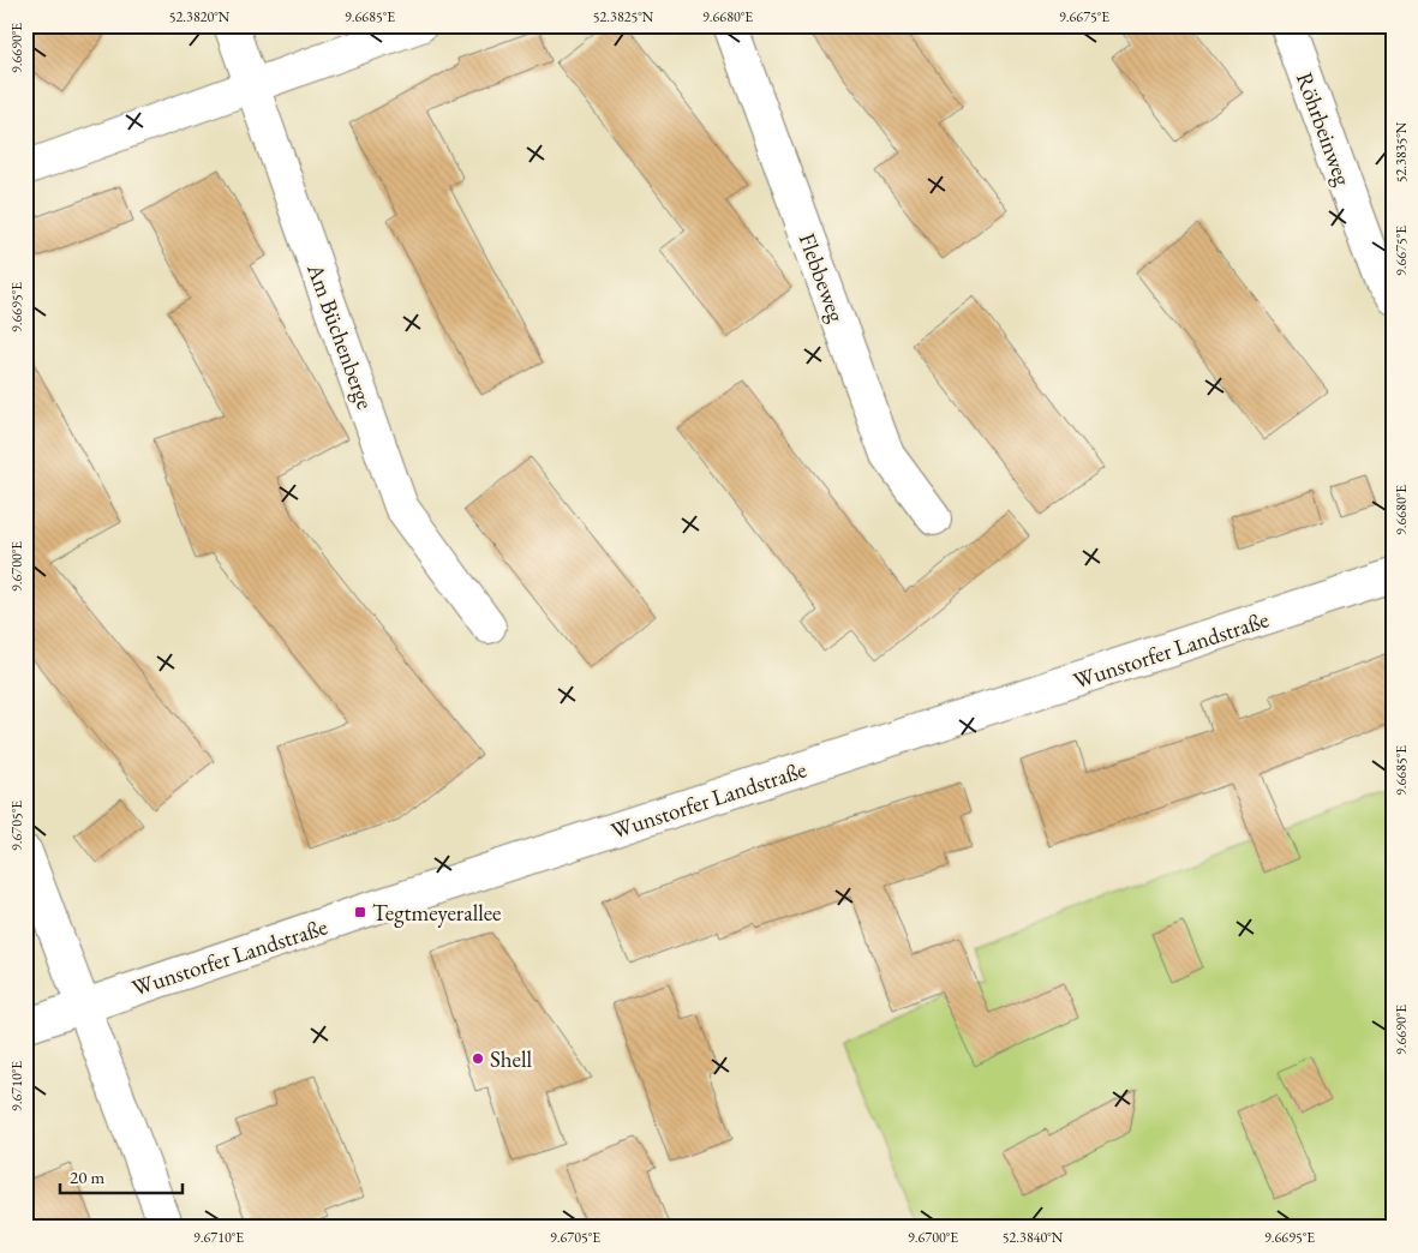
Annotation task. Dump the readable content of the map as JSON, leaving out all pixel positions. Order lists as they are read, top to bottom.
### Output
{
  "streets": {
    "street": [
      "Röhrbeinweg",
      "Flebbeweg",
      "Am Büchenberge",
      "Wunstorfer Landstraße"
    ]
  },
  "places": {
    "transit": ["Tegtmeyerallee"],
    "other": ["Shell"]
  },
  "scale_bar": "20 m",
  "coordinates": [
    "52.3820°N",
    "9.6685°E",
    "52.3825°N",
    "9.6680°E",
    "9.6675°E",
    "9.6690°E",
    "52.3835°N",
    "9.6695°E",
    "9.6700°E",
    "9.6705°E",
    "9.6710°E",
    "52.3840°N"
  ]
}
